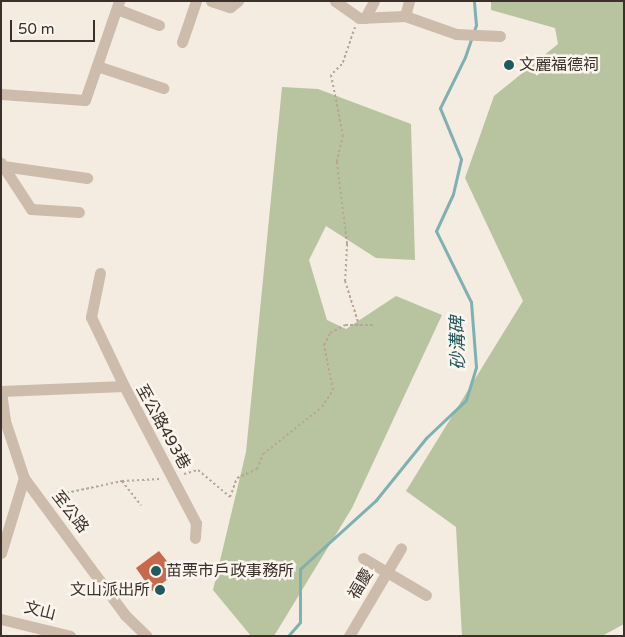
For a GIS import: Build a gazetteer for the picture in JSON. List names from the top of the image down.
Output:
{
  "streets": {
    "street": [
      "至公路493巷",
      "至公路",
      "福慶",
      "文山"
    ]
  },
  "crossings": [
    ["至公路493巷", "至公路"]
  ],
  "water": ["砂溝碑"],
  "places": ["文麗福德祠", "苗栗市戶政事務所", "文山派出所"],
  "scale_bar": "50 m"
}
